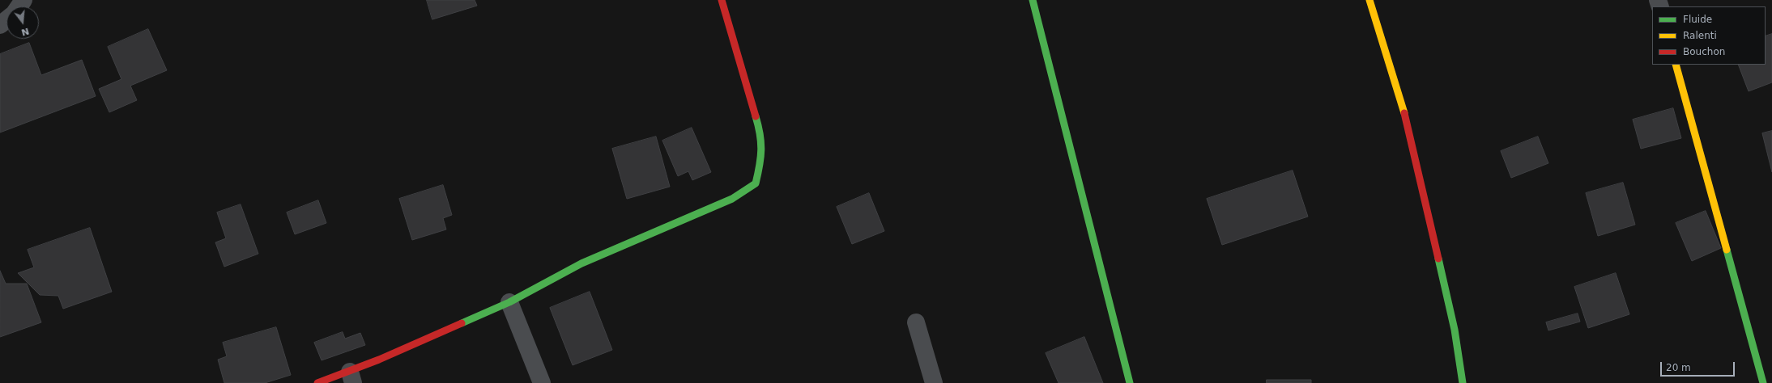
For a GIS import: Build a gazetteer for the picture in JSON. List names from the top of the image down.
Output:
{
  "legend": ["Fluide", "Ralenti", "Bouchon"],
  "scale_bar": "20 m",
  "north": "bottom"
}
